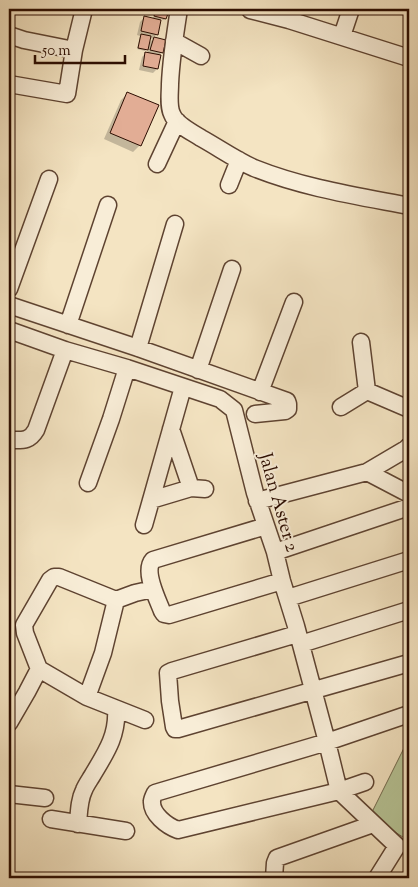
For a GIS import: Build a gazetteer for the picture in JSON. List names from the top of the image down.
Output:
{
  "streets": {
    "street": ["Jalan Aster 2"]
  },
  "scale_bar": "50 m"
}
